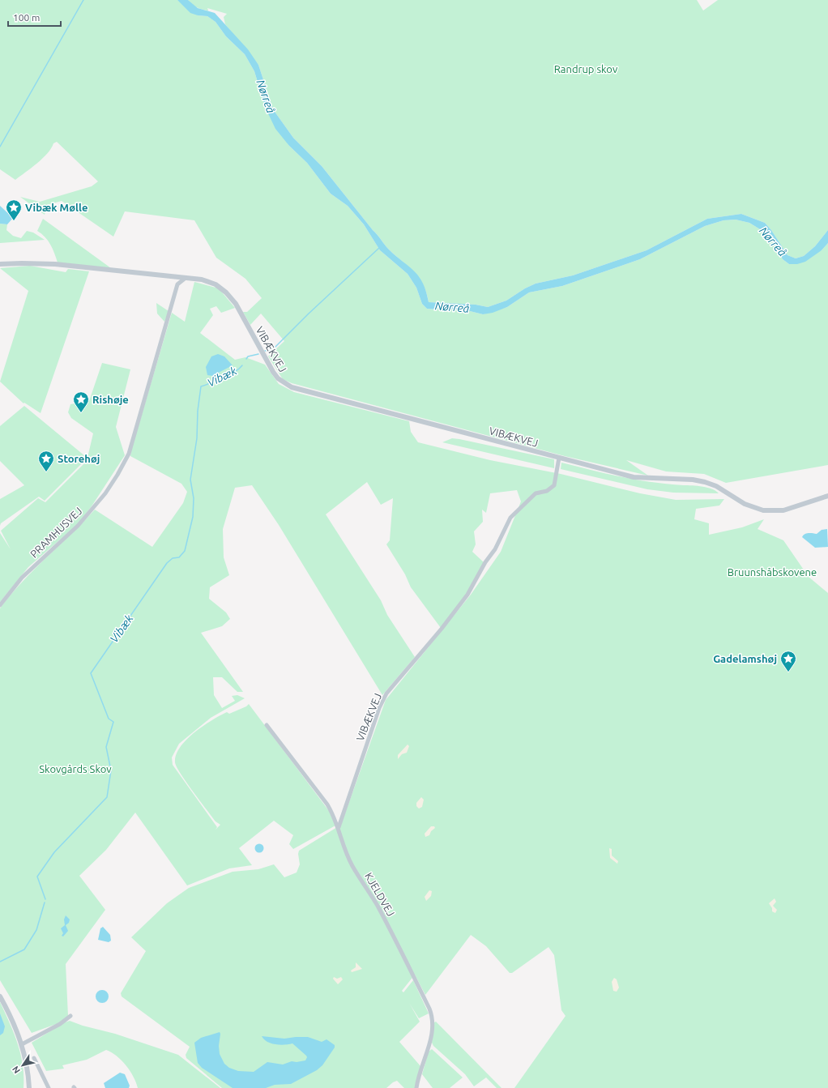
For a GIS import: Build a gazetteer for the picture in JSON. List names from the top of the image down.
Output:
{
  "streets": {
    "street": ["VIBÆKVEJ", "PRAMHUSVEJ", "KJELDVEJ"]
  },
  "crossings": [
    ["VIBÆKVEJ", "KJELDVEJ"]
  ],
  "water": ["Nørreå", "Vibæk"],
  "parks": ["Randrup skov", "Bruunshåbskovene", "Skovgårds Skov"],
  "places": {
    "place": [
      "Vibæk Mølle",
      "Rishøje",
      "Storehøj",
      "Gadelamshøj"
    ]
  },
  "scale_bar": "100 m",
  "north": "bottom left"
}
